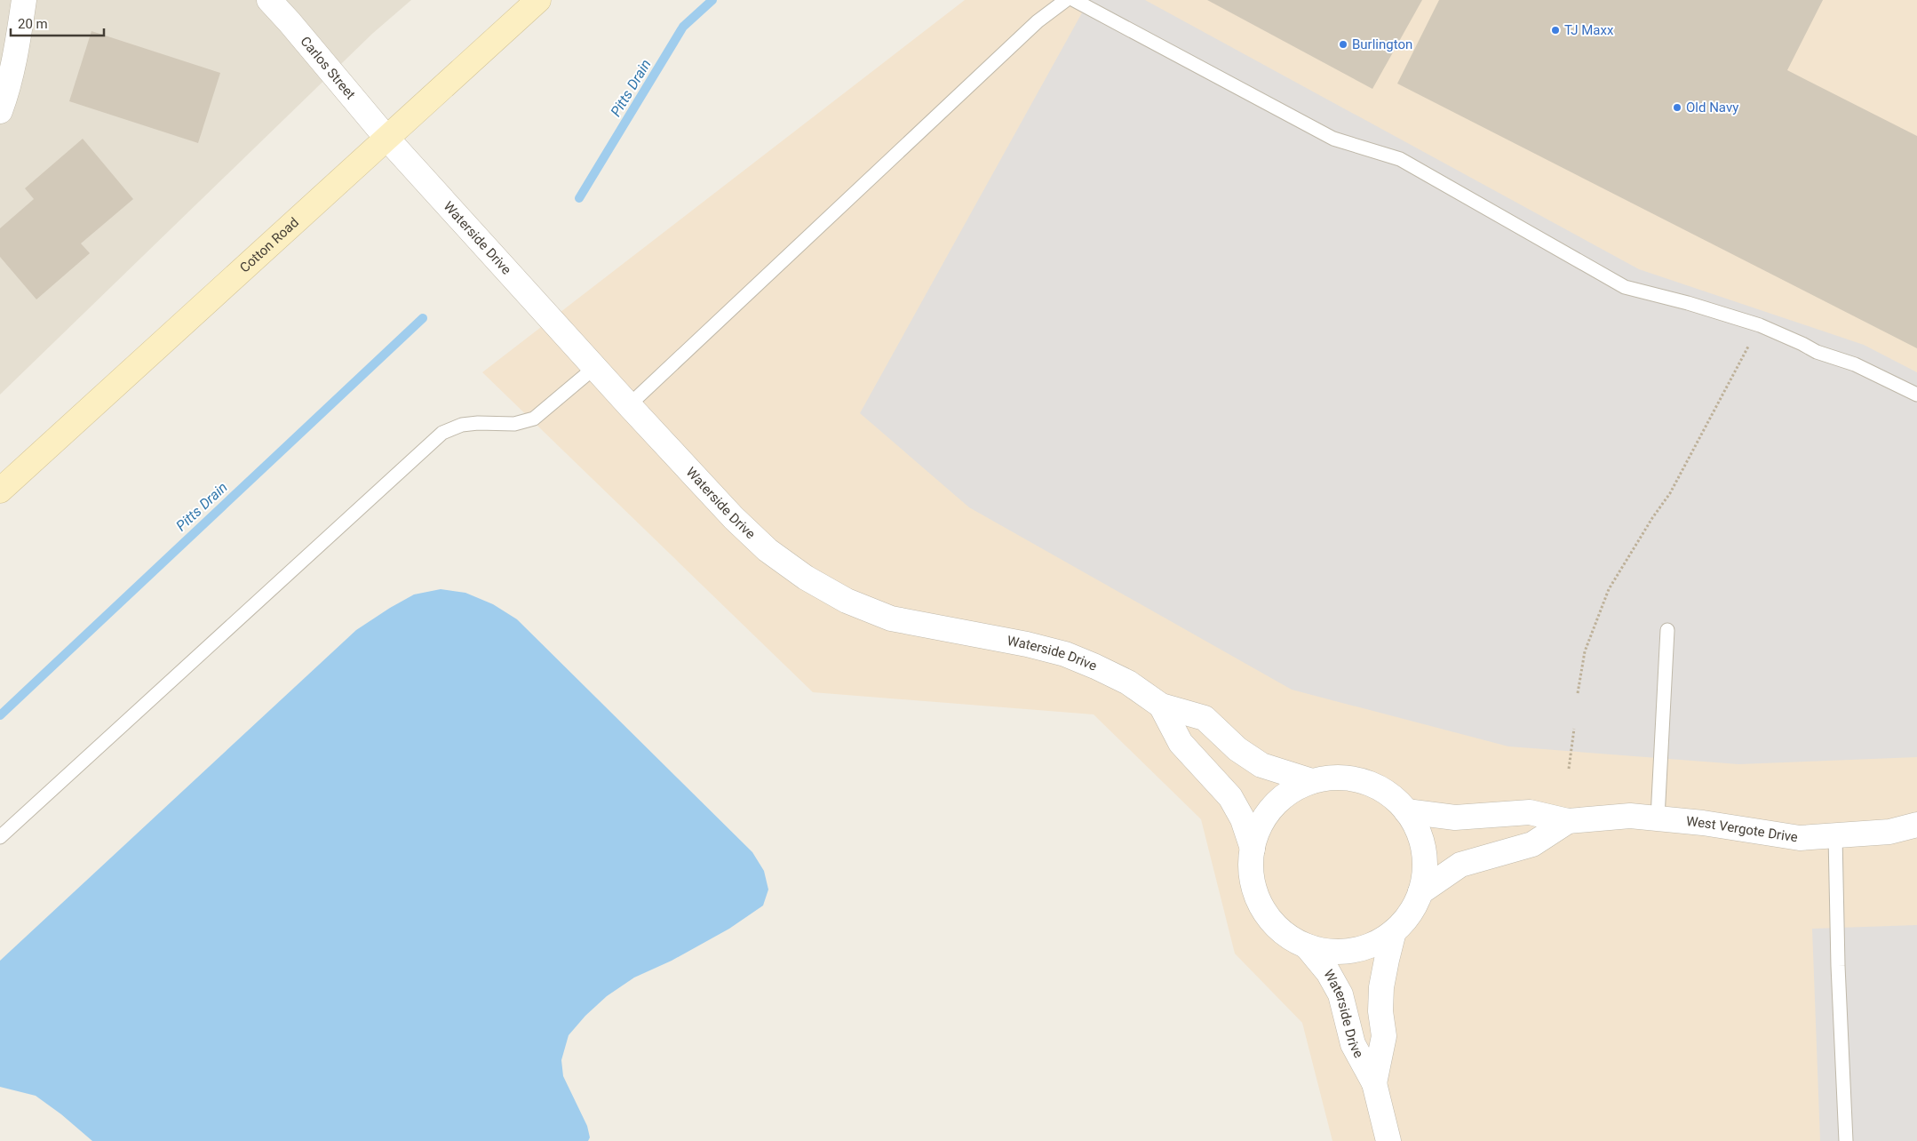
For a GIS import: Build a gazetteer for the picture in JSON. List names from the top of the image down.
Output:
{
  "streets": {
    "street": [
      "Carlos Street",
      "Waterside Drive",
      "Cotton Road",
      "West Vergote Drive"
    ]
  },
  "crossings": [
    ["Carlos Street", "Waterside Drive"],
    ["Carlos Street", "Cotton Road"],
    ["Waterside Drive", "Cotton Road"]
  ],
  "water": ["Pitts Drain"],
  "places": ["TJ Maxx", "Burlington", "Old Navy"],
  "scale_bar": "20 m"
}
